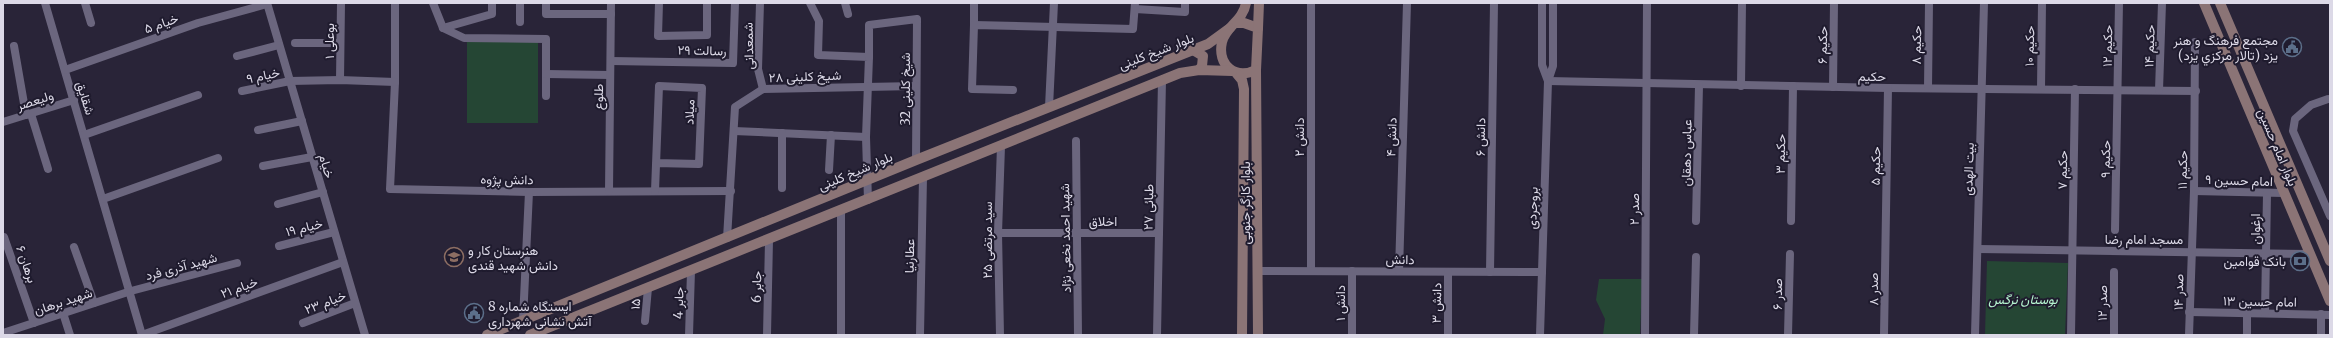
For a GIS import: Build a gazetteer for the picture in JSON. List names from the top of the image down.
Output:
{
  "streets": {
    "main road": ["بلوار شیخ کلینی", "بلوار امام حسین", "بلوار کارگر جنوبی"],
    "street": [
      "خیام ۵",
      "۱ بوعلی",
      "حکیم ۶",
      "حکیم ۸",
      "شمعدانی",
      "حکیم ۱۰",
      "حکیم ۱۲",
      "حکیم ۱۴",
      "رسالت ۲۹",
      "خیام ۹",
      "شیخ کلینی ۲۸",
      "حکیم",
      "شیخ کلینی 32",
      "طلوع",
      "شقایق",
      "ولیعصر",
      "میلاد",
      "دانش ۲",
      "دانش ۴",
      "دانش ۶",
      "عباس دهقان",
      "حکیم ۳",
      "حکیم ۹",
      "خیام",
      "حکیم ۵",
      "بیت الهدی",
      "حکیم ۷",
      "حکیم ۱۱",
      "دانش پژوه",
      "امام حسین ۹",
      "طبائی ۲۷",
      "بروجردی",
      "صدر ۲",
      "اخلاق",
      "خیام ۱۹",
      "ارغوان",
      "شهید احمد نخعی نژاد",
      "مسجد امام رضا",
      "۲۵ سید مرتضی",
      "عطارنیا",
      "دانش",
      "برهان ۶",
      "شهید آذری فرد",
      "خیام ۲۱",
      "جابر 6",
      "صدر ۸",
      "صدر ۱۴",
      "صدر ۶",
      "شهید برهان",
      "امام حسین ۱۳",
      "خیام ۲۳",
      "جابر 4",
      "دانش ۱",
      "دانش ۳",
      "صدر ۱۲",
      "۱۵"
    ]
  },
  "crossings": [
    ["خیام ۵", "شقایق"],
    ["خیام ۵", "خیام"],
    ["۱ بوعلی", "خیام ۹"],
    ["حکیم ۶", "حکیم"],
    ["حکیم ۸", "حکیم"],
    ["شمعدانی", "شیخ کلینی ۲۸"],
    ["حکیم ۱۰", "حکیم"],
    ["حکیم ۱۲", "حکیم"],
    ["حکیم ۱۲", "حکیم ۹"],
    ["حکیم ۱۴", "حکیم"],
    ["رسالت ۲۹", "طلوع"],
    ["بلوار شیخ کلینی", "شیخ کلینی ۲۸"],
    ["بلوار شیخ کلینی", "شیخ کلینی 32"],
    ["بلوار شیخ کلینی", "بلوار کارگر جنوبی"],
    ["خیام ۹", "خیام"],
    ["خیام ۹", "دانش پژوه"],
    ["شیخ کلینی ۲۸", "شیخ کلینی 32"],
    ["شیخ کلینی ۲۸", "دانش پژوه"],
    ["حکیم", "عباس دهقان"],
    ["حکیم", "حکیم ۳"],
    ["حکیم", "حکیم ۹"],
    ["حکیم", "حکیم ۵"],
    ["حکیم", "بیت الهدی"],
    ["حکیم", "حکیم ۷"],
    ["حکیم", "حکیم ۱۱"],
    ["حکیم", "بروجردی"],
    ["حکیم", "صدر ۲"],
    ["طلوع", "دانش پژوه"],
    ["شقایق", "ولیعصر"],
    ["شقایق", "شهید آذری فرد"],
    ["شقایق", "خیام ۲۱"],
    ["شقایق", "شهید برهان"],
    ["میلاد", "دانش پژوه"],
    ["دانش ۲", "دانش"],
    ["دانش ۴", "دانش"],
    ["دانش ۶", "دانش"],
    ["بلوار امام حسین", "امام حسین ۹"],
    ["بلوار امام حسین", "مسجد امام رضا"],
    ["خیام", "خیام ۱۹"],
    ["خیام", "خیام ۲۱"],
    ["خیام", "خیام ۲۳"],
    ["حکیم ۵", "صدر ۸"],
    ["بیت الهدی", "مسجد امام رضا"],
    ["حکیم ۷", "مسجد امام رضا"],
    ["حکیم ۱۱", "امام حسین ۹"],
    ["حکیم ۱۱", "مسجد امام رضا"],
    ["حکیم ۱۱", "صدر ۱۴"],
    ["امام حسین ۹", "ارغوان"],
    ["بلوار کارگر جنوبی", "دانش"],
    ["طبائی ۲۷", "اخلاق"],
    ["بروجردی", "دانش"],
    ["اخلاق", "شهید احمد نخعی نژاد"],
    ["اخلاق", "۲۵ سید مرتضی"],
    ["ارغوان", "مسجد امام رضا"],
    ["ارغوان", "امام حسین ۱۳"],
    ["مسجد امام رضا", "صدر ۱۴"],
    ["دانش", "دانش ۱"],
    ["دانش", "دانش ۳"],
    ["برهان ۶", "شهید برهان"],
    ["شهید آذری فرد", "شهید برهان"],
    ["صدر ۱۴", "امام حسین ۱۳"]
  ],
  "parks": ["بوستان نرگس"],
  "places": {
    "public building": ["مجتمع فرهنگ و هنر یزد (تالار مركزي یزد)", "ایستگاه شماره 8 آتش نشانی شهرداری"],
    "school or university": ["هنرستان کار و دانش شهید قندی"],
    "bank": ["بانک قوامین"]
  }
}
